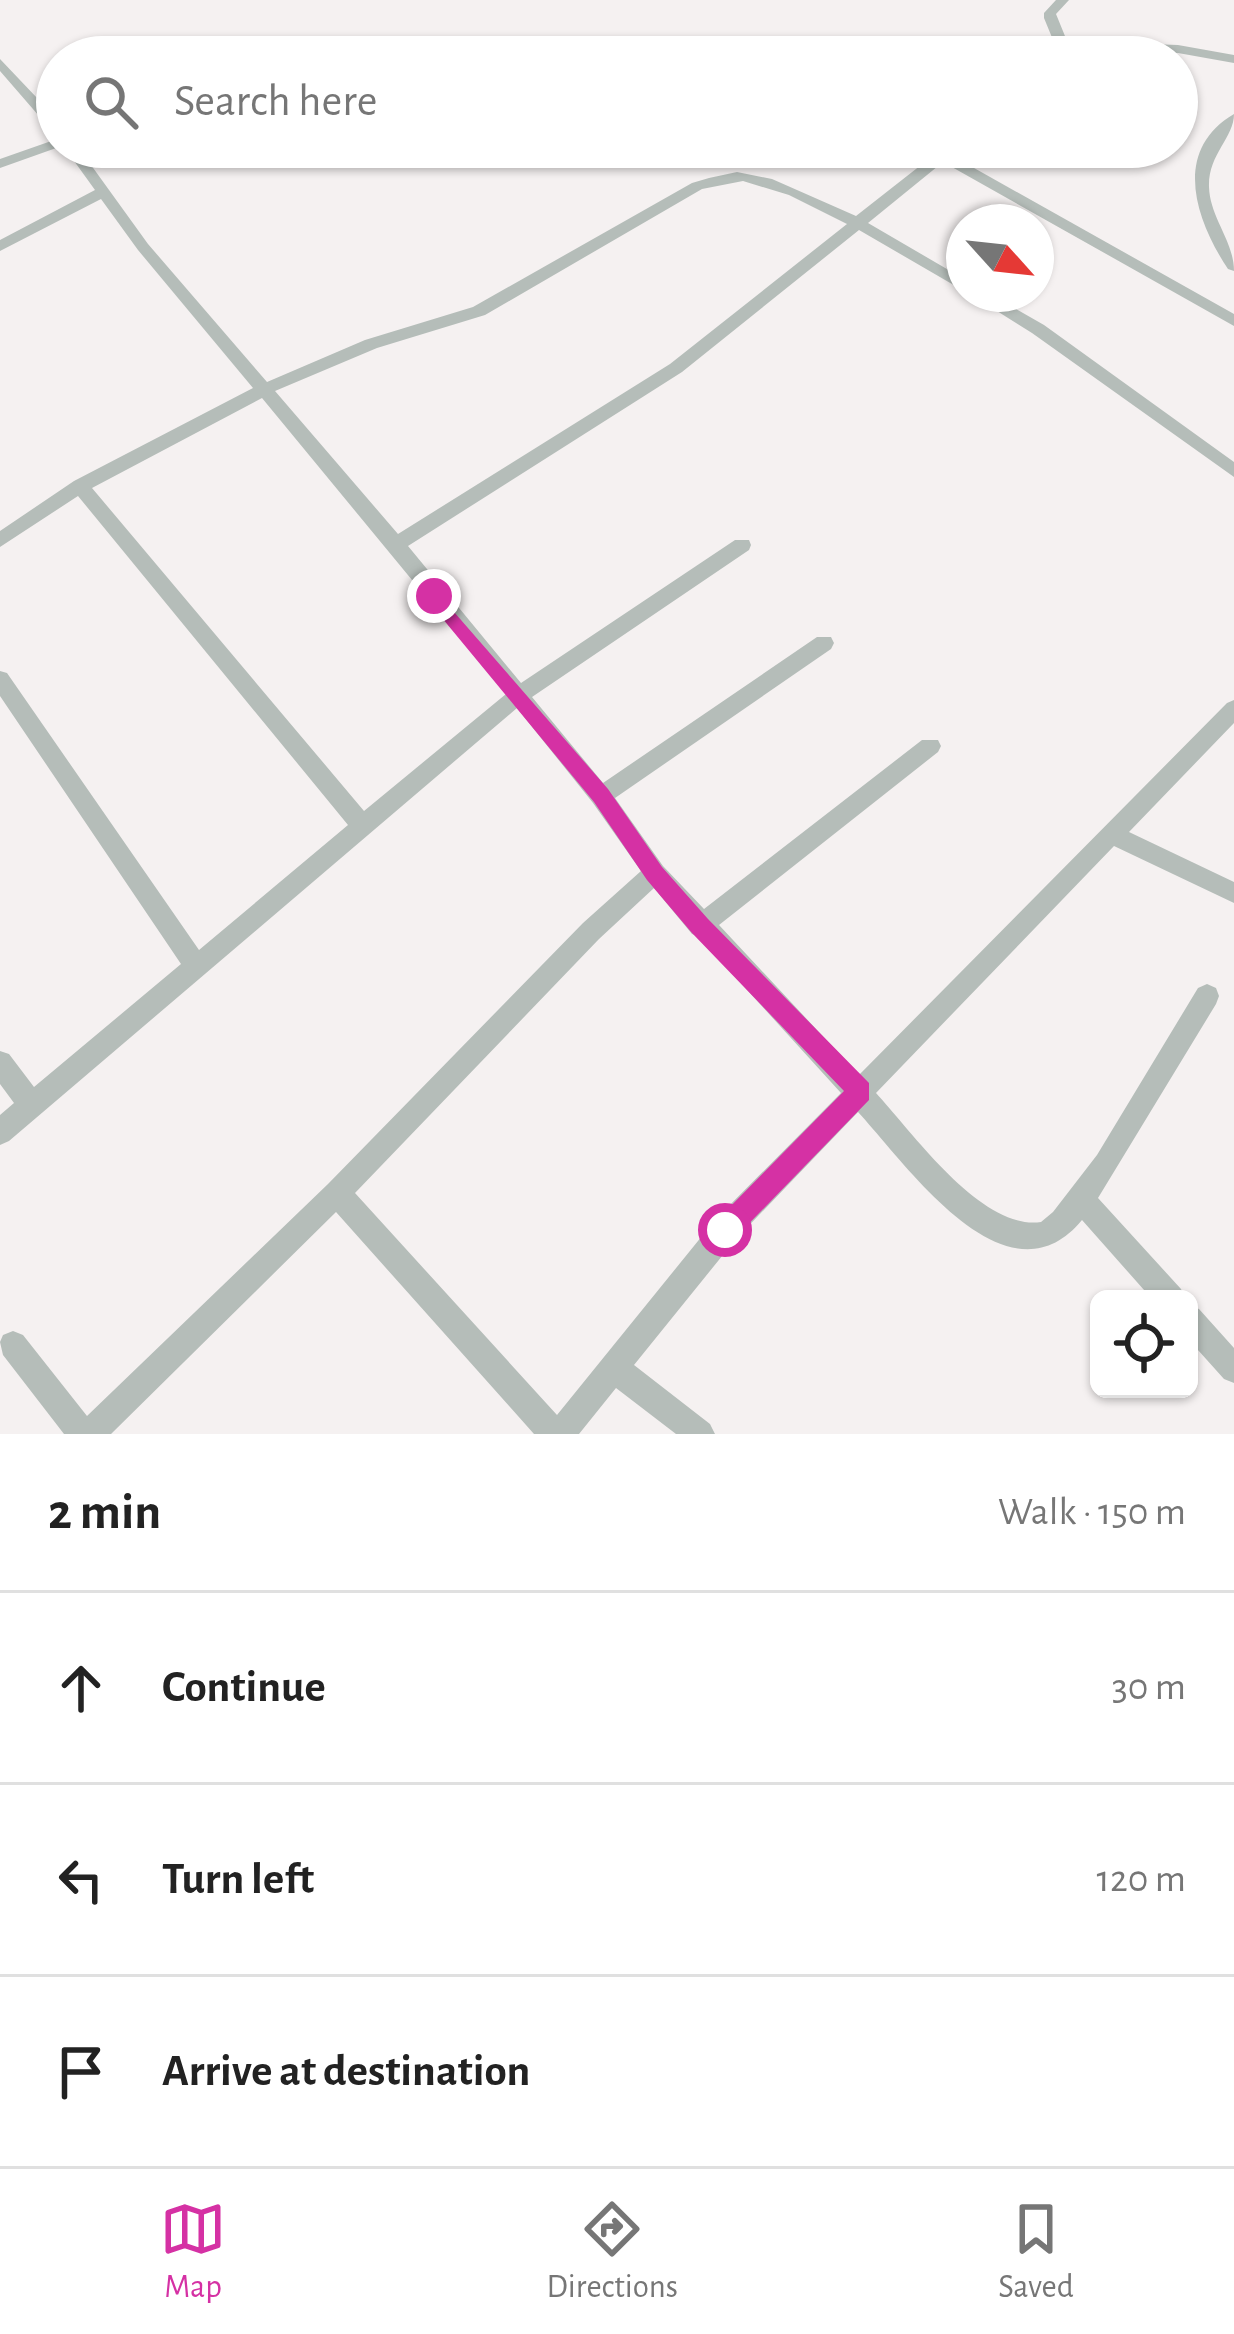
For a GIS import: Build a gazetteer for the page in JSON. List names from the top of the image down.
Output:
{
  "north": "bottom right",
  "page": {
    "search": "Search here",
    "heading": ["2 min", "Walk · 150 m"],
    "list": [
      ["Continue", "30 m"],
      ["Turn left", "120 m"],
      "Arrive at destination"
    ],
    "nav": ["Map", "Directions", "Saved"]
  }
}
